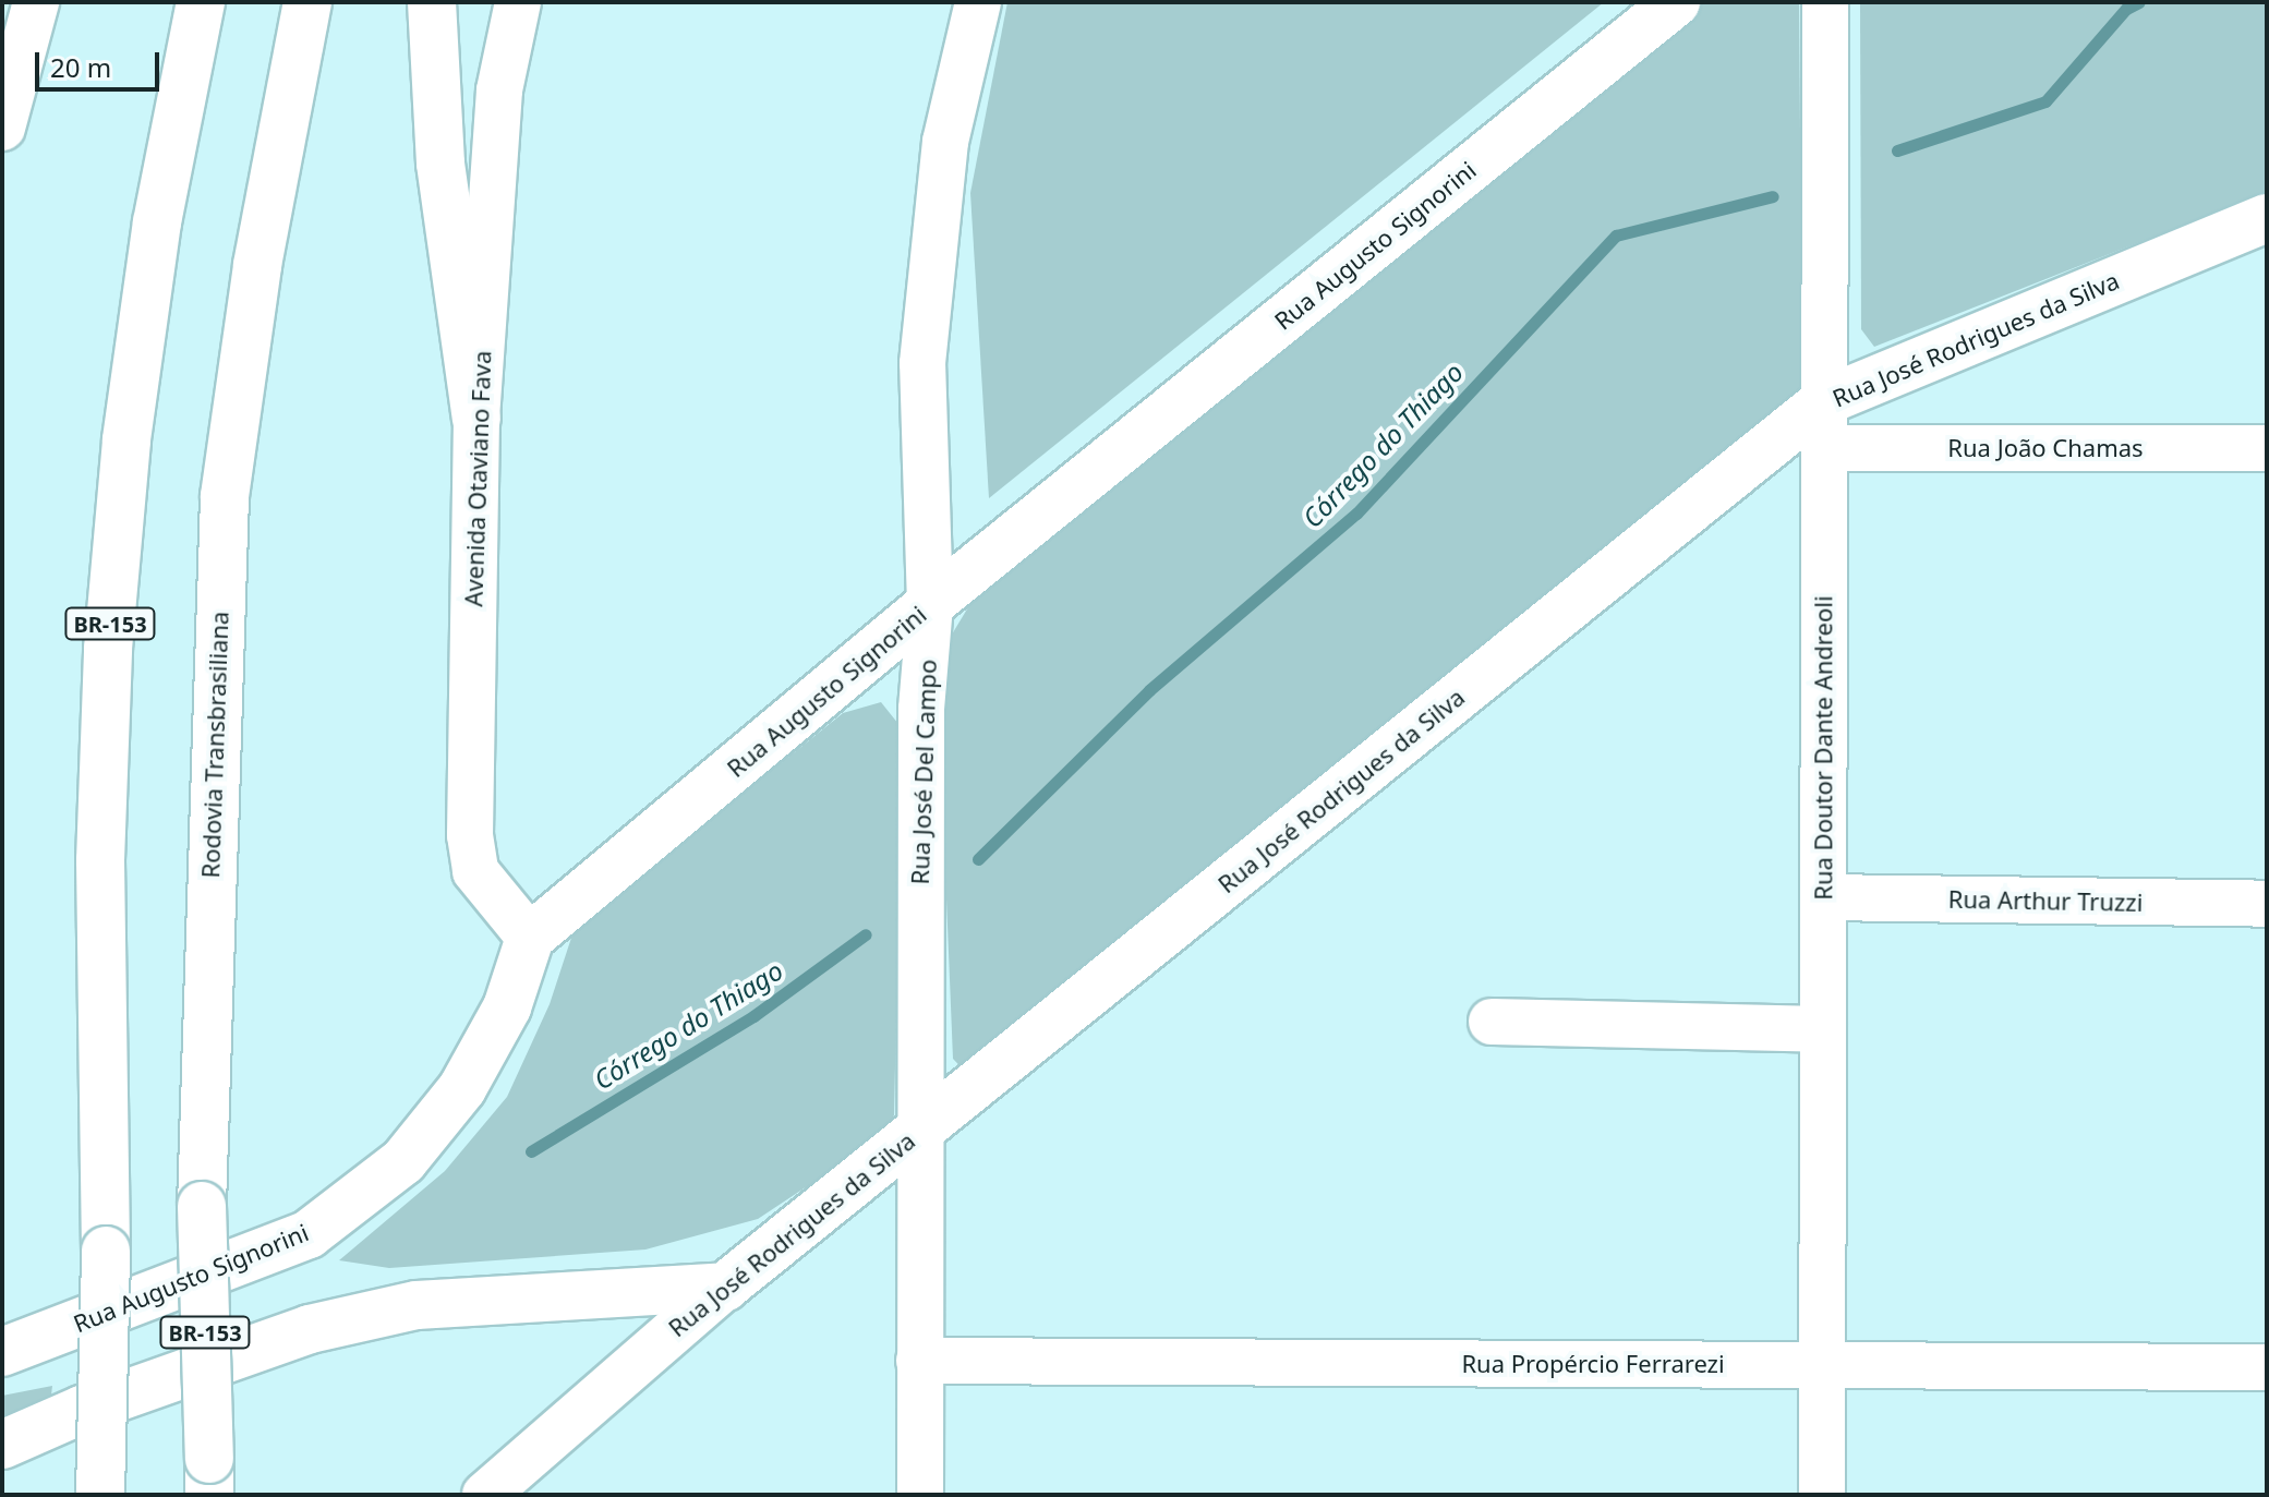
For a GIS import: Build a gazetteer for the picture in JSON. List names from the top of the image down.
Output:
{
  "streets": {
    "main road": [
      "Rua Augusto Signorini",
      "Rua José Rodrigues da Silva",
      "BR-153",
      "Rodovia Transbrasiliana"
    ],
    "street": [
      "Rua João Chamas",
      "Avenida Otaviano Fava",
      "Rua Doutor Dante Andreoli",
      "Rua José Del Campo",
      "Rua Arthur Truzzi",
      "Rua Propércio Ferrarezi"
    ]
  },
  "crossings": [
    ["Rua Augusto Signorini", "Avenida Otaviano Fava"],
    ["Rua Augusto Signorini", "Rua José Del Campo"],
    ["Rua José Rodrigues da Silva", "Rua Doutor Dante Andreoli"],
    ["Rua José Rodrigues da Silva", "Rua José Del Campo"],
    ["Rua João Chamas", "Rua Doutor Dante Andreoli"],
    ["Rua Doutor Dante Andreoli", "Rua Arthur Truzzi"],
    ["Rua Doutor Dante Andreoli", "Rua Propércio Ferrarezi"],
    ["Rua José Del Campo", "Rua Propércio Ferrarezi"]
  ],
  "water": ["Córrego do Thiago"],
  "scale_bar": "20 m"
}
